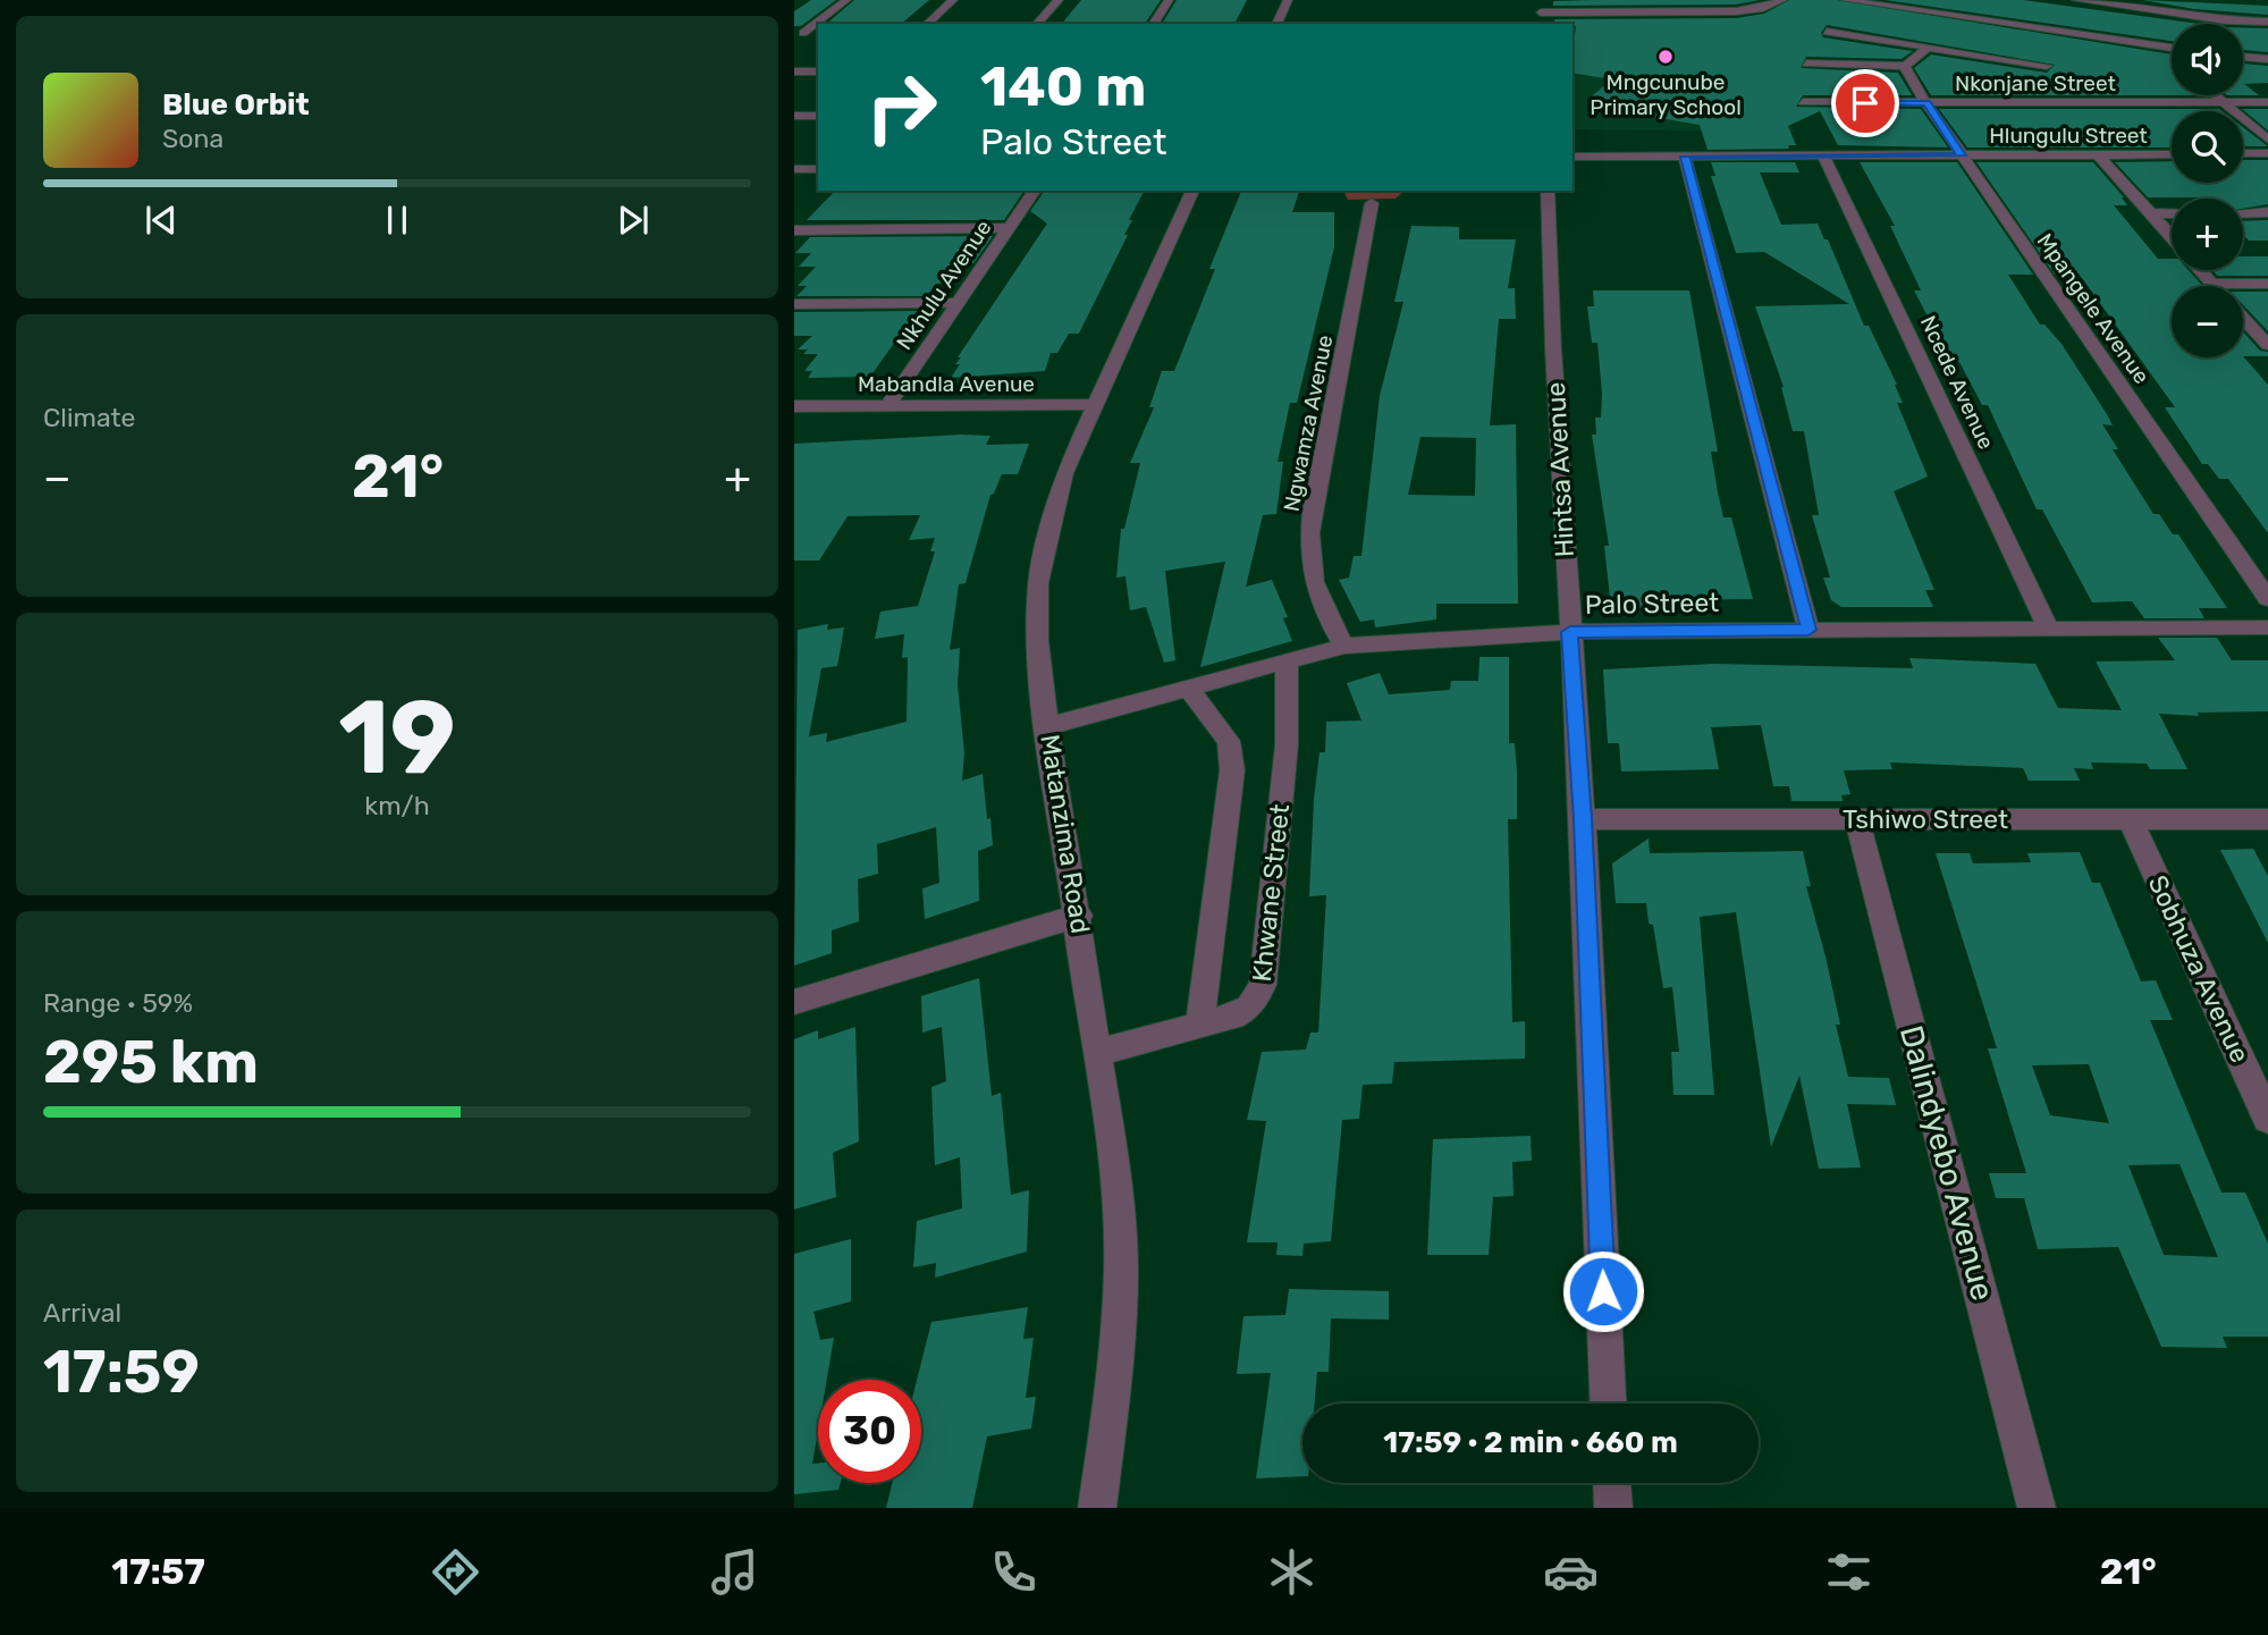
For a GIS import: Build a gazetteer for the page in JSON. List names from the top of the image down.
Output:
{
  "streets": {
    "street": [
      "Nkonjane Street",
      "Hlungulu Street",
      "Nkhulu Avenue",
      "Mpangele Avenue",
      "Ncede Avenue",
      "Mabandla Avenue",
      "Ngwamza Avenue",
      "Hintsa Avenue",
      "Palo Street",
      "Tshiwo Street",
      "Matanzima Road",
      "Khwane Street",
      "Sobhuza Avenue",
      "Dalindyebo Avenue"
    ]
  },
  "crossings": [
    ["Nkonjane Street", "Mpangele Avenue"],
    ["Hlungulu Street", "Mpangele Avenue"],
    ["Hlungulu Street", "Ncede Avenue"],
    ["Nkhulu Avenue", "Mabandla Avenue"],
    ["Ncede Avenue", "Palo Street"],
    ["Mabandla Avenue", "Matanzima Road"],
    ["Ngwamza Avenue", "Palo Street"],
    ["Hintsa Avenue", "Palo Street"],
    ["Hintsa Avenue", "Tshiwo Street"],
    ["Palo Street", "Matanzima Road"],
    ["Palo Street", "Khwane Street"],
    ["Tshiwo Street", "Sobhuza Avenue"],
    ["Tshiwo Street", "Dalindyebo Avenue"],
    ["Matanzima Road", "Khwane Street"]
  ],
  "places": ["Mngcunube Primary School"],
  "page": {
    "map_buttons": ["+", "−"],
    "turn": ["140 m", "Palo Street"],
    "song": ["Blue Orbit", "Sona"],
    "tile": [
      "Climate",
      ["19", "km/h"],
      ["Range · 59%", "295 km"],
      ["Arrival", "17:59"]
    ],
    "heat": ["−", "21°", "+"],
    "limit": "30",
    "trip": "17:59 · 2 min · 660 m",
    "tabs": ["17:57", "21°"]
  }
}
